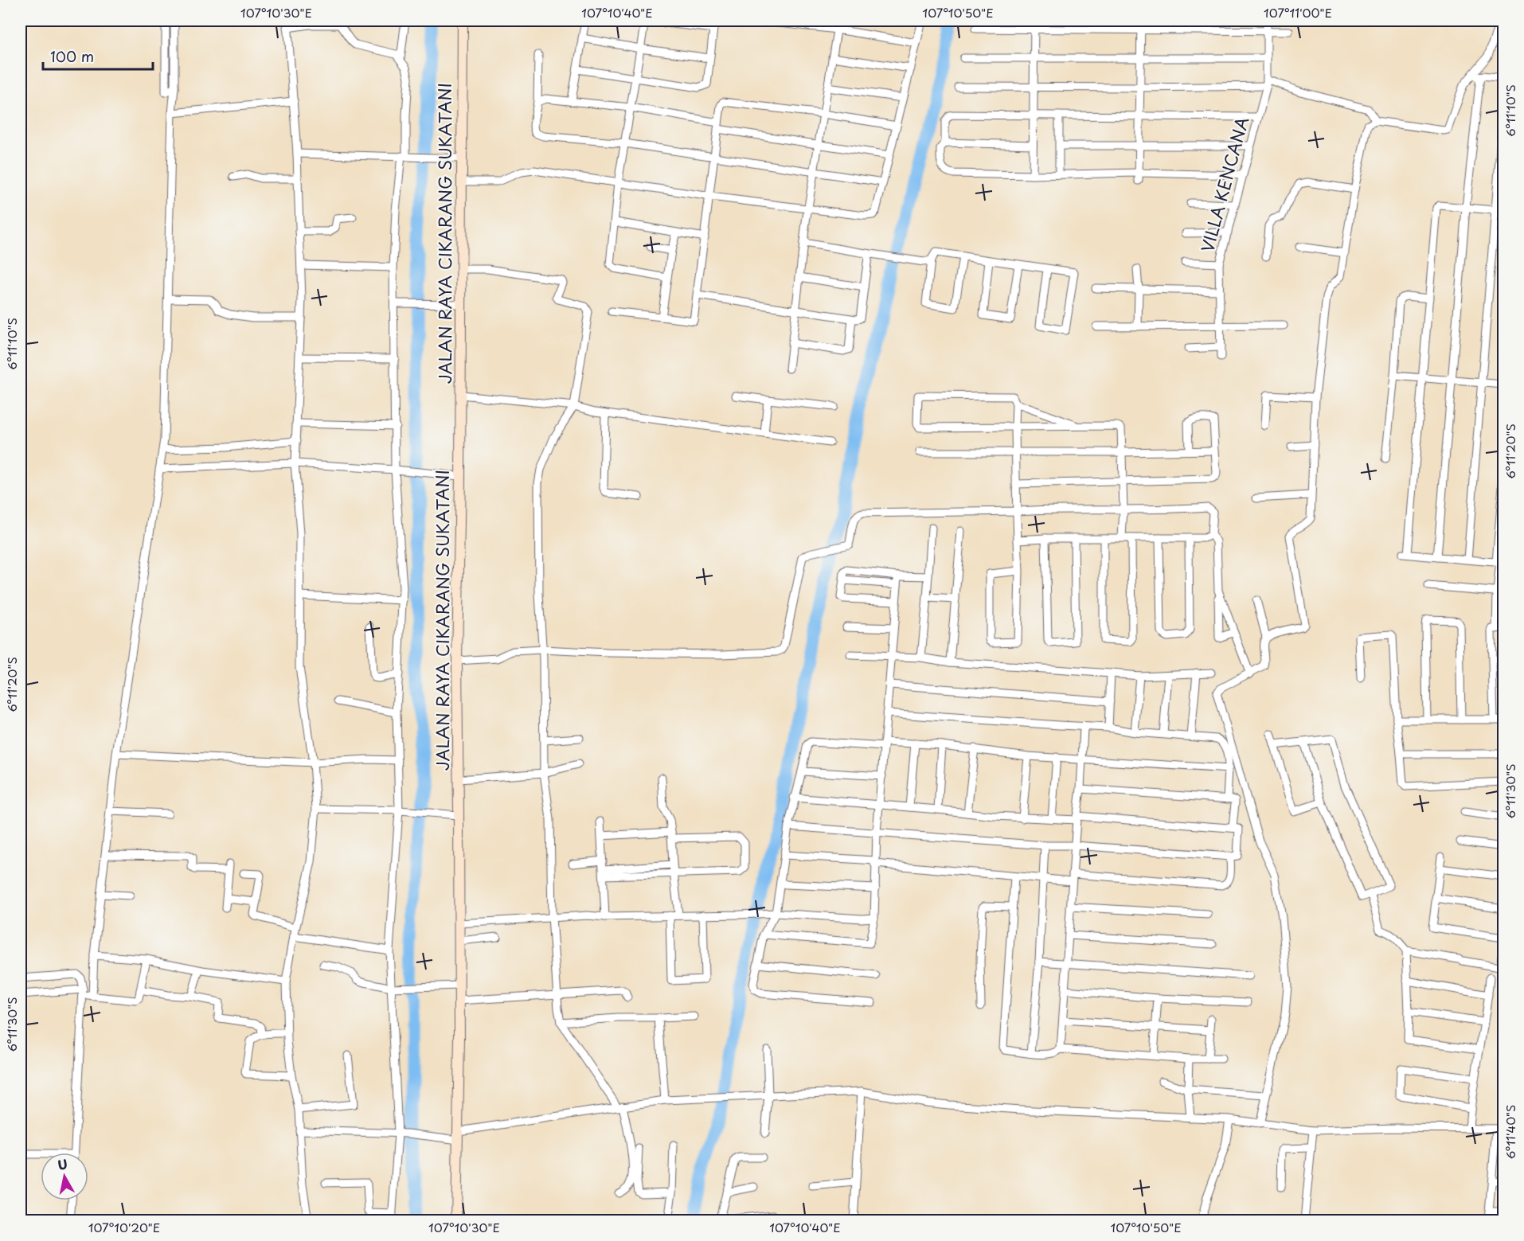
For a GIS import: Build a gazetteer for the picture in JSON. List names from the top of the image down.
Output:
{
  "streets": {
    "main road": ["JALAN RAYA CIKARANG SUKATANI"],
    "street": ["VILLA KENCANA"]
  },
  "scale_bar": "100 m",
  "north": "top",
  "coordinates": [
    "107°10'30\"E",
    "107°10'40\"E",
    "107°10'50\"E",
    "107°11'00\"E",
    "6°11'10\"S",
    "6°11'20\"S",
    "6°11'30\"S",
    "6°11'40\"S",
    "107°10'20\"E"
  ]
}
